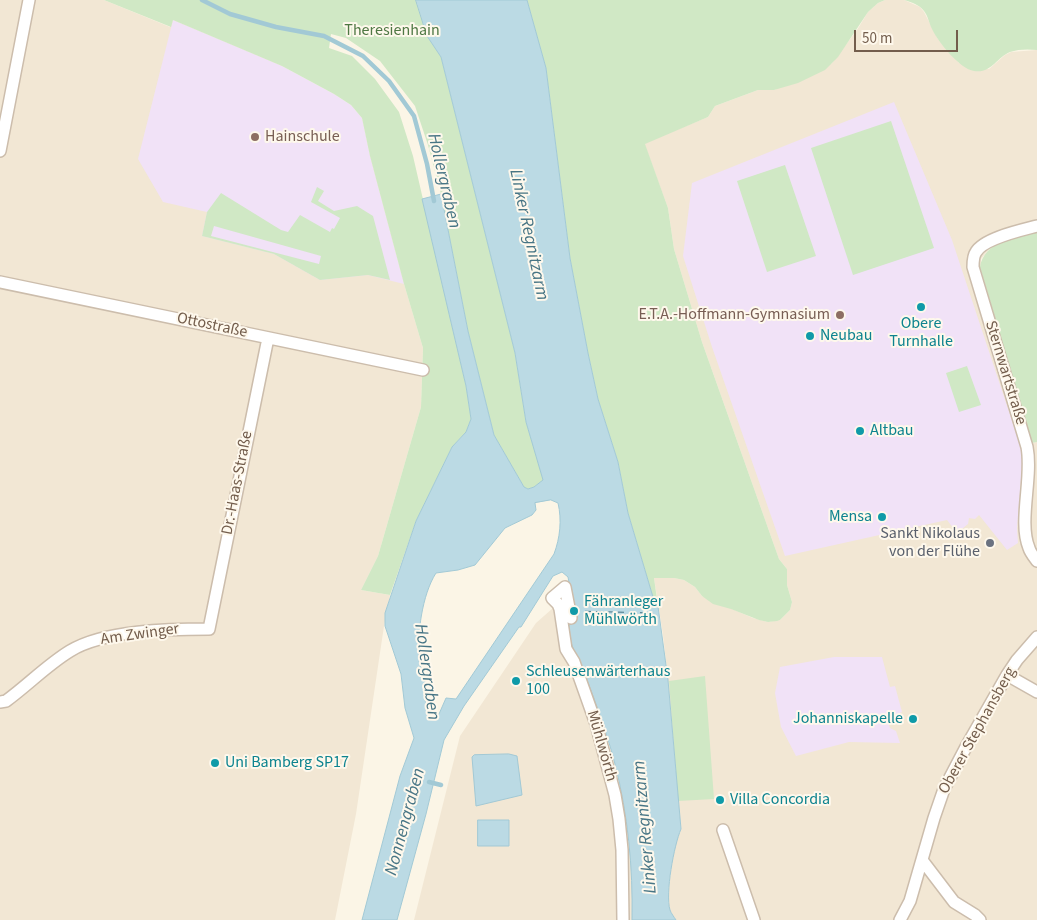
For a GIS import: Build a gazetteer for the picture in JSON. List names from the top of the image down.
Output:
{
  "streets": {
    "street": [
      "Ottostraße",
      "Sternwartstraße",
      "Dr.-Haas-Straße",
      "Am Zwinger",
      "Oberer Stephansberg",
      "Mühlwörth"
    ]
  },
  "crossings": [
    ["Ottostraße", "Dr.-Haas-Straße"],
    ["Dr.-Haas-Straße", "Am Zwinger"]
  ],
  "water": ["Hollergraben", "Linker Regnitzarm", "Nonnengraben"],
  "parks": ["Theresienhain"],
  "places": [
    "Hainschule",
    "Obere Turnhalle",
    "E.T.A.-Hoffmann-Gymnasium",
    "Neubau",
    "Altbau",
    "Mensa",
    "Sankt Nikolaus von der Flühe",
    "Fähranleger Mühlwörth",
    "Schleusenwärterhaus 100",
    "Johanniskapelle",
    "Uni Bamberg SP17",
    "Villa Concordia"
  ],
  "scale_bar": "50 m"
}
